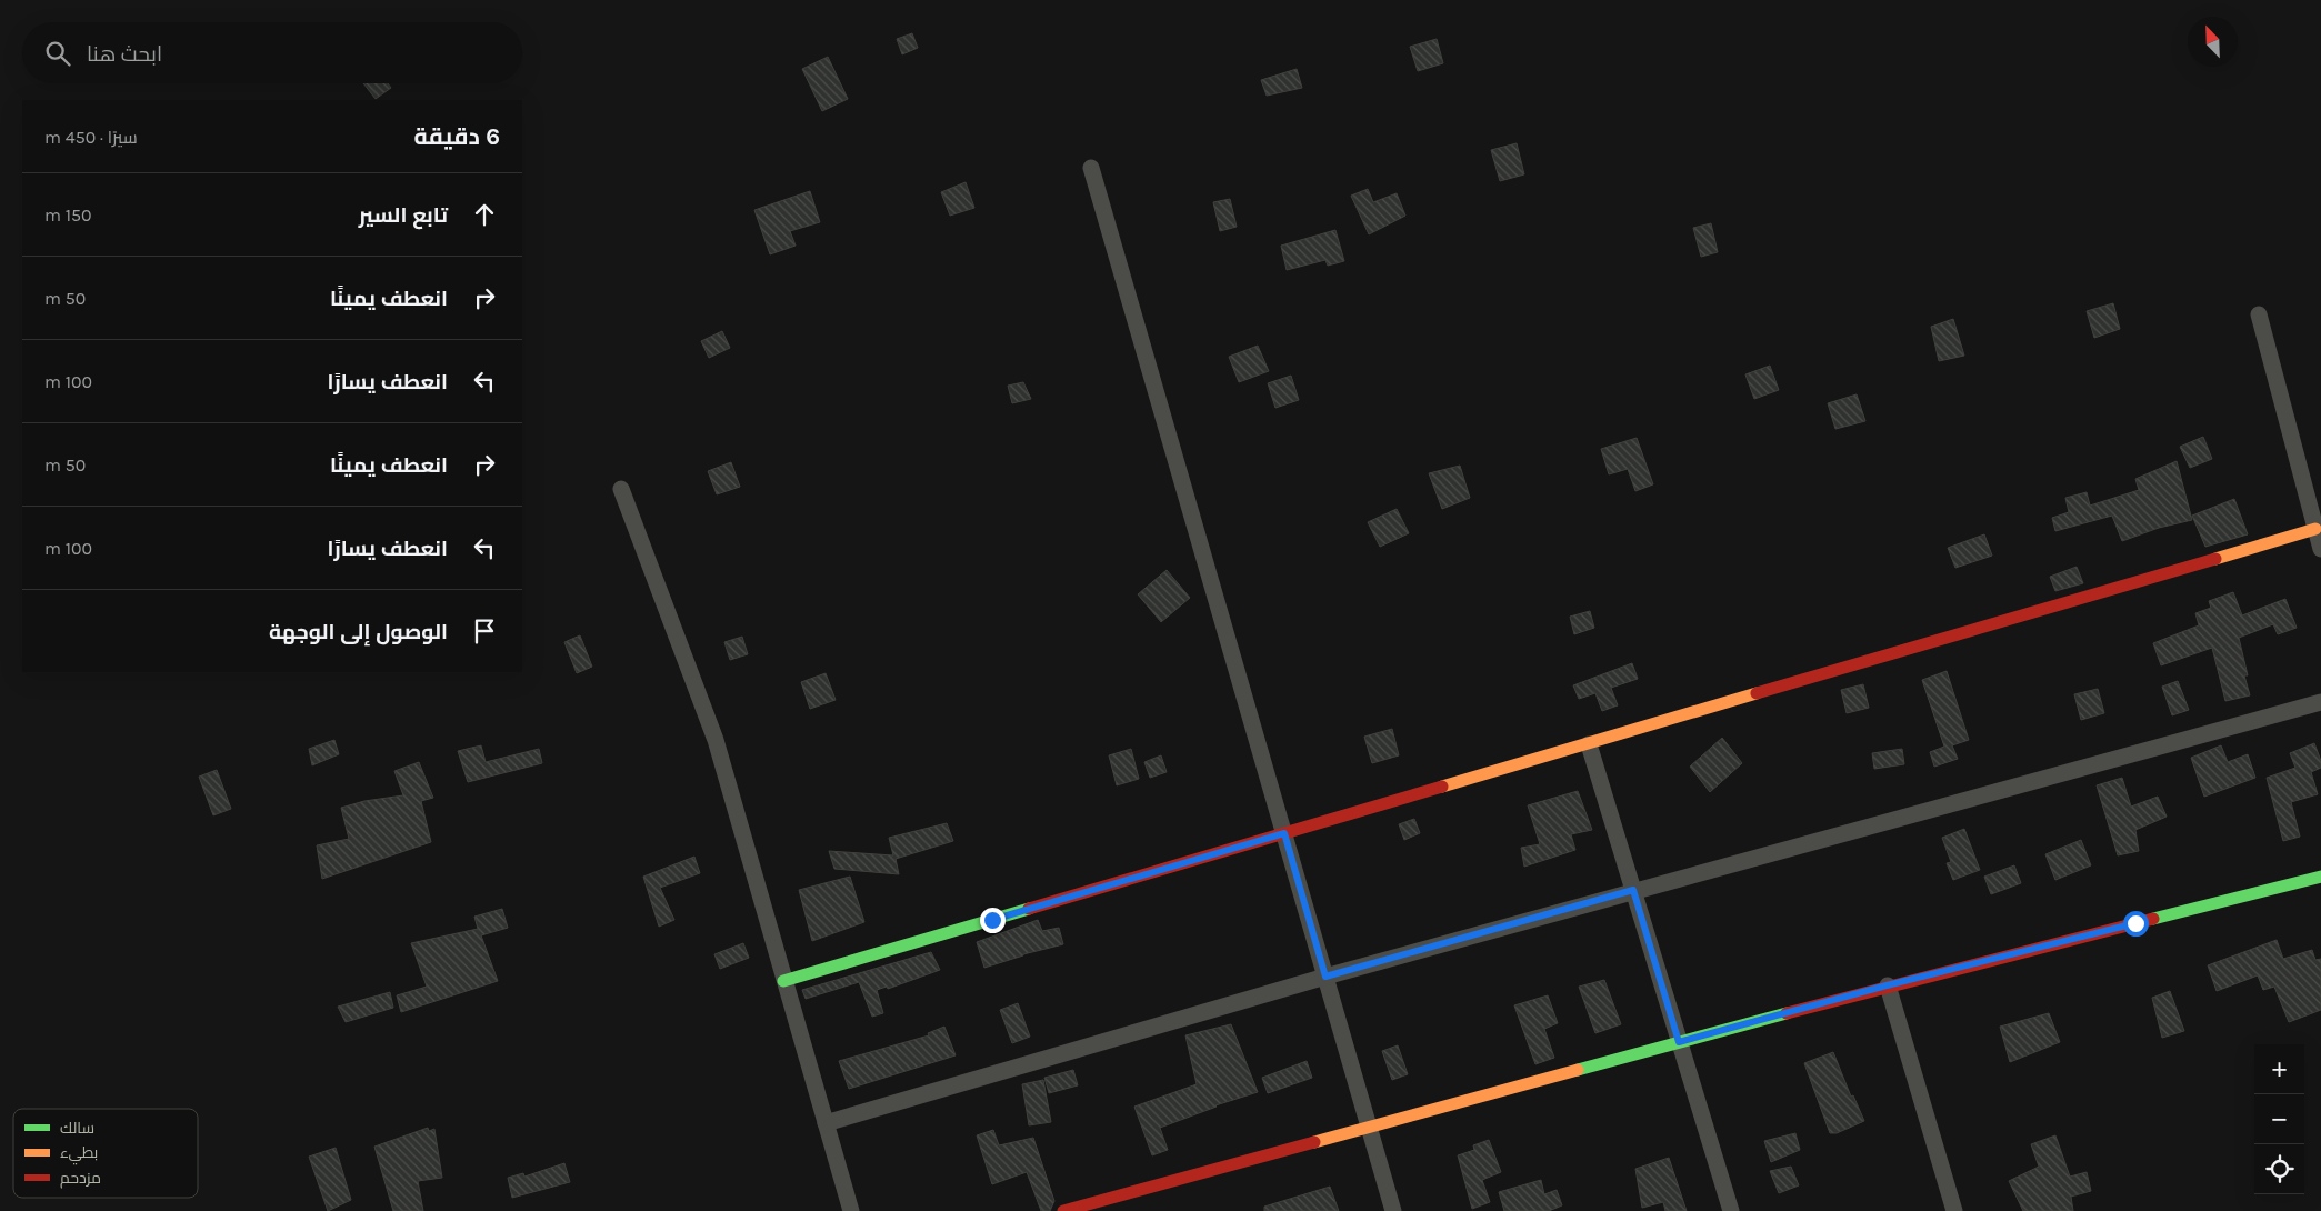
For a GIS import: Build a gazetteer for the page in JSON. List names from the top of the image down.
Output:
{
  "legend": ["سالك", "بطيء", "مزدحم"],
  "north": "top left",
  "page": {
    "search": "ابحث هنا",
    "heading": ["6 دقيقة", "سيرًا · 450 m"],
    "list": [
      ["تابع السير", "150 m"],
      ["انعطف يمينًا", "50 m"],
      ["انعطف يسارًا", "100 m"],
      ["انعطف يمينًا", "50 m"],
      ["انعطف يسارًا", "100 m"],
      "الوصول إلى الوجهة"
    ],
    "map_buttons": ["+", "−"]
  }
}
